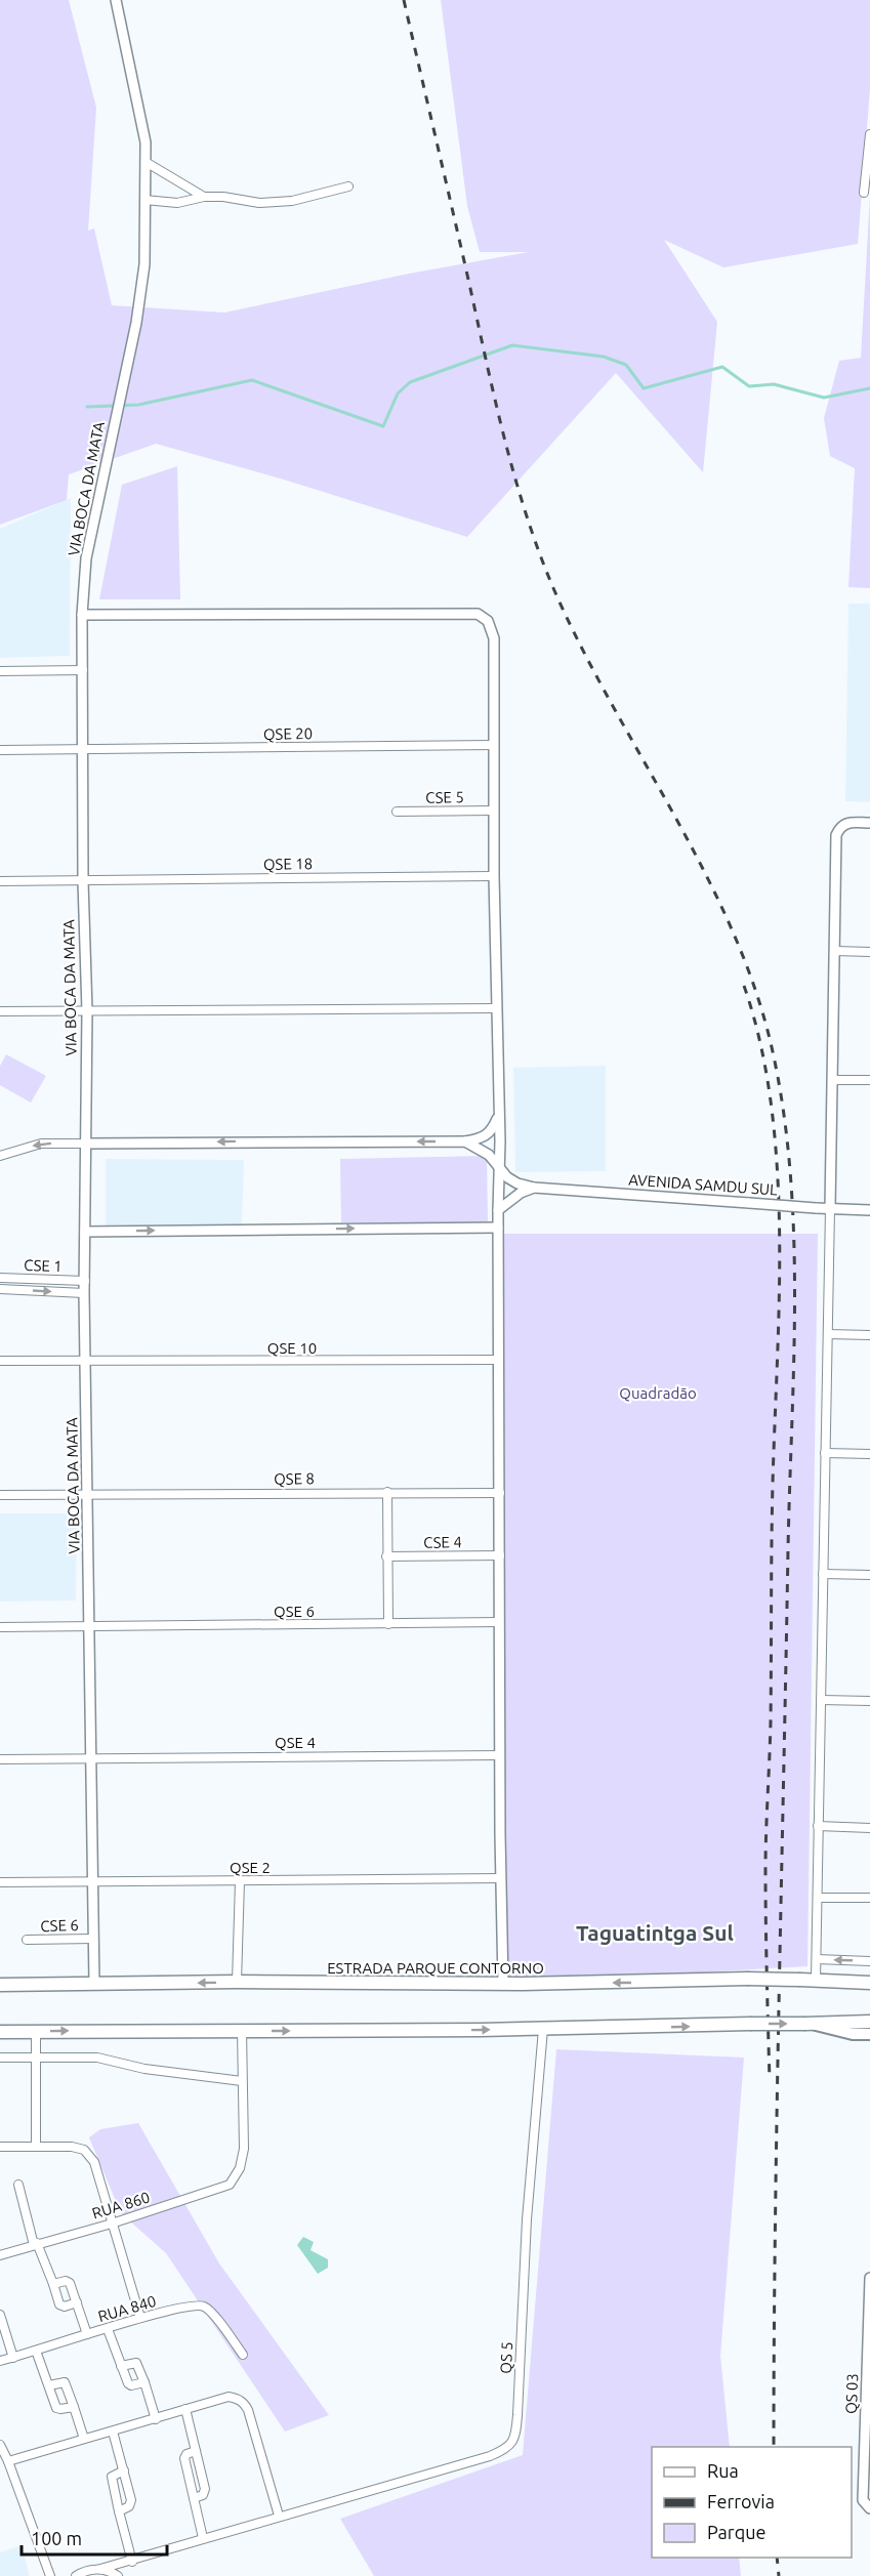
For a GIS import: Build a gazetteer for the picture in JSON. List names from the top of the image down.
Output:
{
  "streets": {
    "highway": ["ESTRADA PARQUE CONTORNO"],
    "street": [
      "VIA BOCA DA MATA",
      "QSE 20",
      "CSE 5",
      "QSE 18",
      "AVENIDA SAMDU SUL",
      "CSE 1",
      "QSE 10",
      "QSE 8",
      "CSE 4",
      "QSE 6",
      "QSE 4",
      "QSE 2",
      "CSE 6",
      "RUA 860",
      "RUA 840",
      "QS 5",
      "QS 03"
    ]
  },
  "crossings": [
    ["VIA BOCA DA MATA", "QSE 20"],
    ["VIA BOCA DA MATA", "QSE 18"],
    ["VIA BOCA DA MATA", "CSE 1"],
    ["VIA BOCA DA MATA", "QSE 10"],
    ["VIA BOCA DA MATA", "QSE 8"],
    ["VIA BOCA DA MATA", "QSE 6"],
    ["VIA BOCA DA MATA", "QSE 4"],
    ["VIA BOCA DA MATA", "QSE 2"],
    ["VIA BOCA DA MATA", "CSE 6"],
    ["VIA BOCA DA MATA", "ESTRADA PARQUE CONTORNO"]
  ],
  "districts": ["Taguatintga Sul"],
  "parks": ["Quadradão"],
  "legend": ["Rua", "Ferrovia", "Parque"],
  "scale_bar": "100 m"
}
